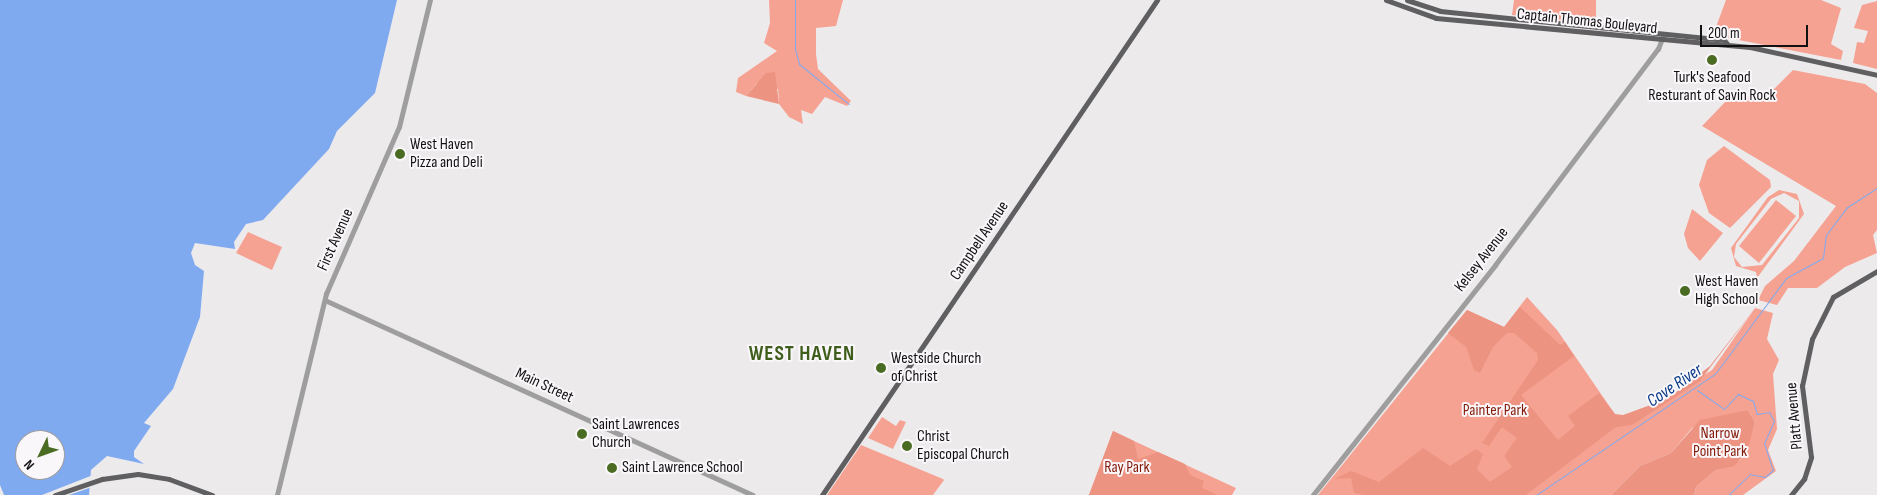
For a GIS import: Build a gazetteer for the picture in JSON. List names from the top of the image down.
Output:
{
  "streets": {
    "main road": ["Captain Thomas Boulevard", "Campbell Avenue", "Platt Avenue"],
    "street": ["First Avenue", "Kelsey Avenue", "Main Street"]
  },
  "crossings": [
    ["Captain Thomas Boulevard", "Kelsey Avenue"],
    ["First Avenue", "Main Street"]
  ],
  "districts": ["WEST HAVEN"],
  "water": ["Cove River"],
  "parks": ["Painter Park", "Narrow Point Park", "Ray Park"],
  "places": [
    "Turk's Seafood Resturant of Savin Rock",
    "West Haven Pizza and Deli",
    "West Haven High School",
    "Westside Church of Christ",
    "Saint Lawrences Church",
    "Christ Episcopal Church",
    "Saint Lawrence School"
  ],
  "scale_bar": "200 m",
  "north": "bottom left"
}
